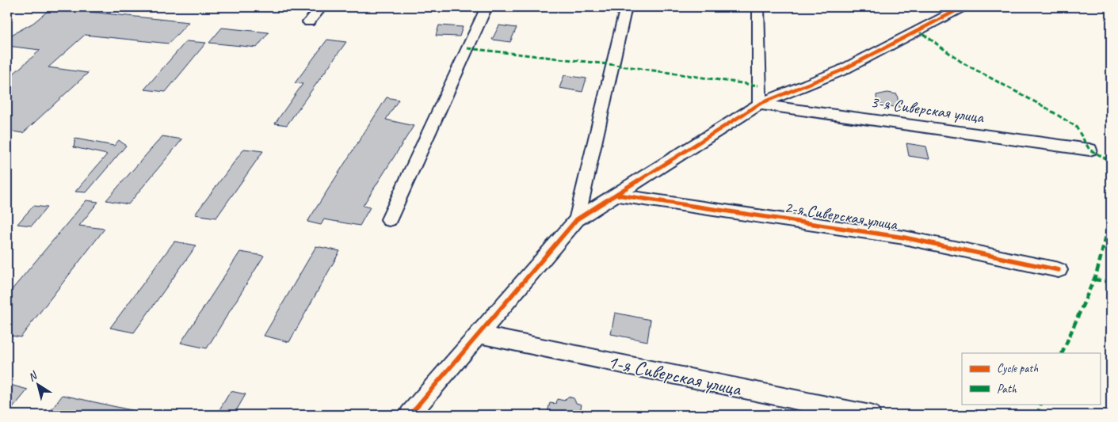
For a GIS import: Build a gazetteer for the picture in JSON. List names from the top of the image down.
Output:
{
  "streets": {
    "street": ["3-я Сиверская улица", "2-я Сиверская улица", "1-я Сиверская улица"]
  },
  "legend": ["Cycle path", "Path"],
  "north": "top left"
}
